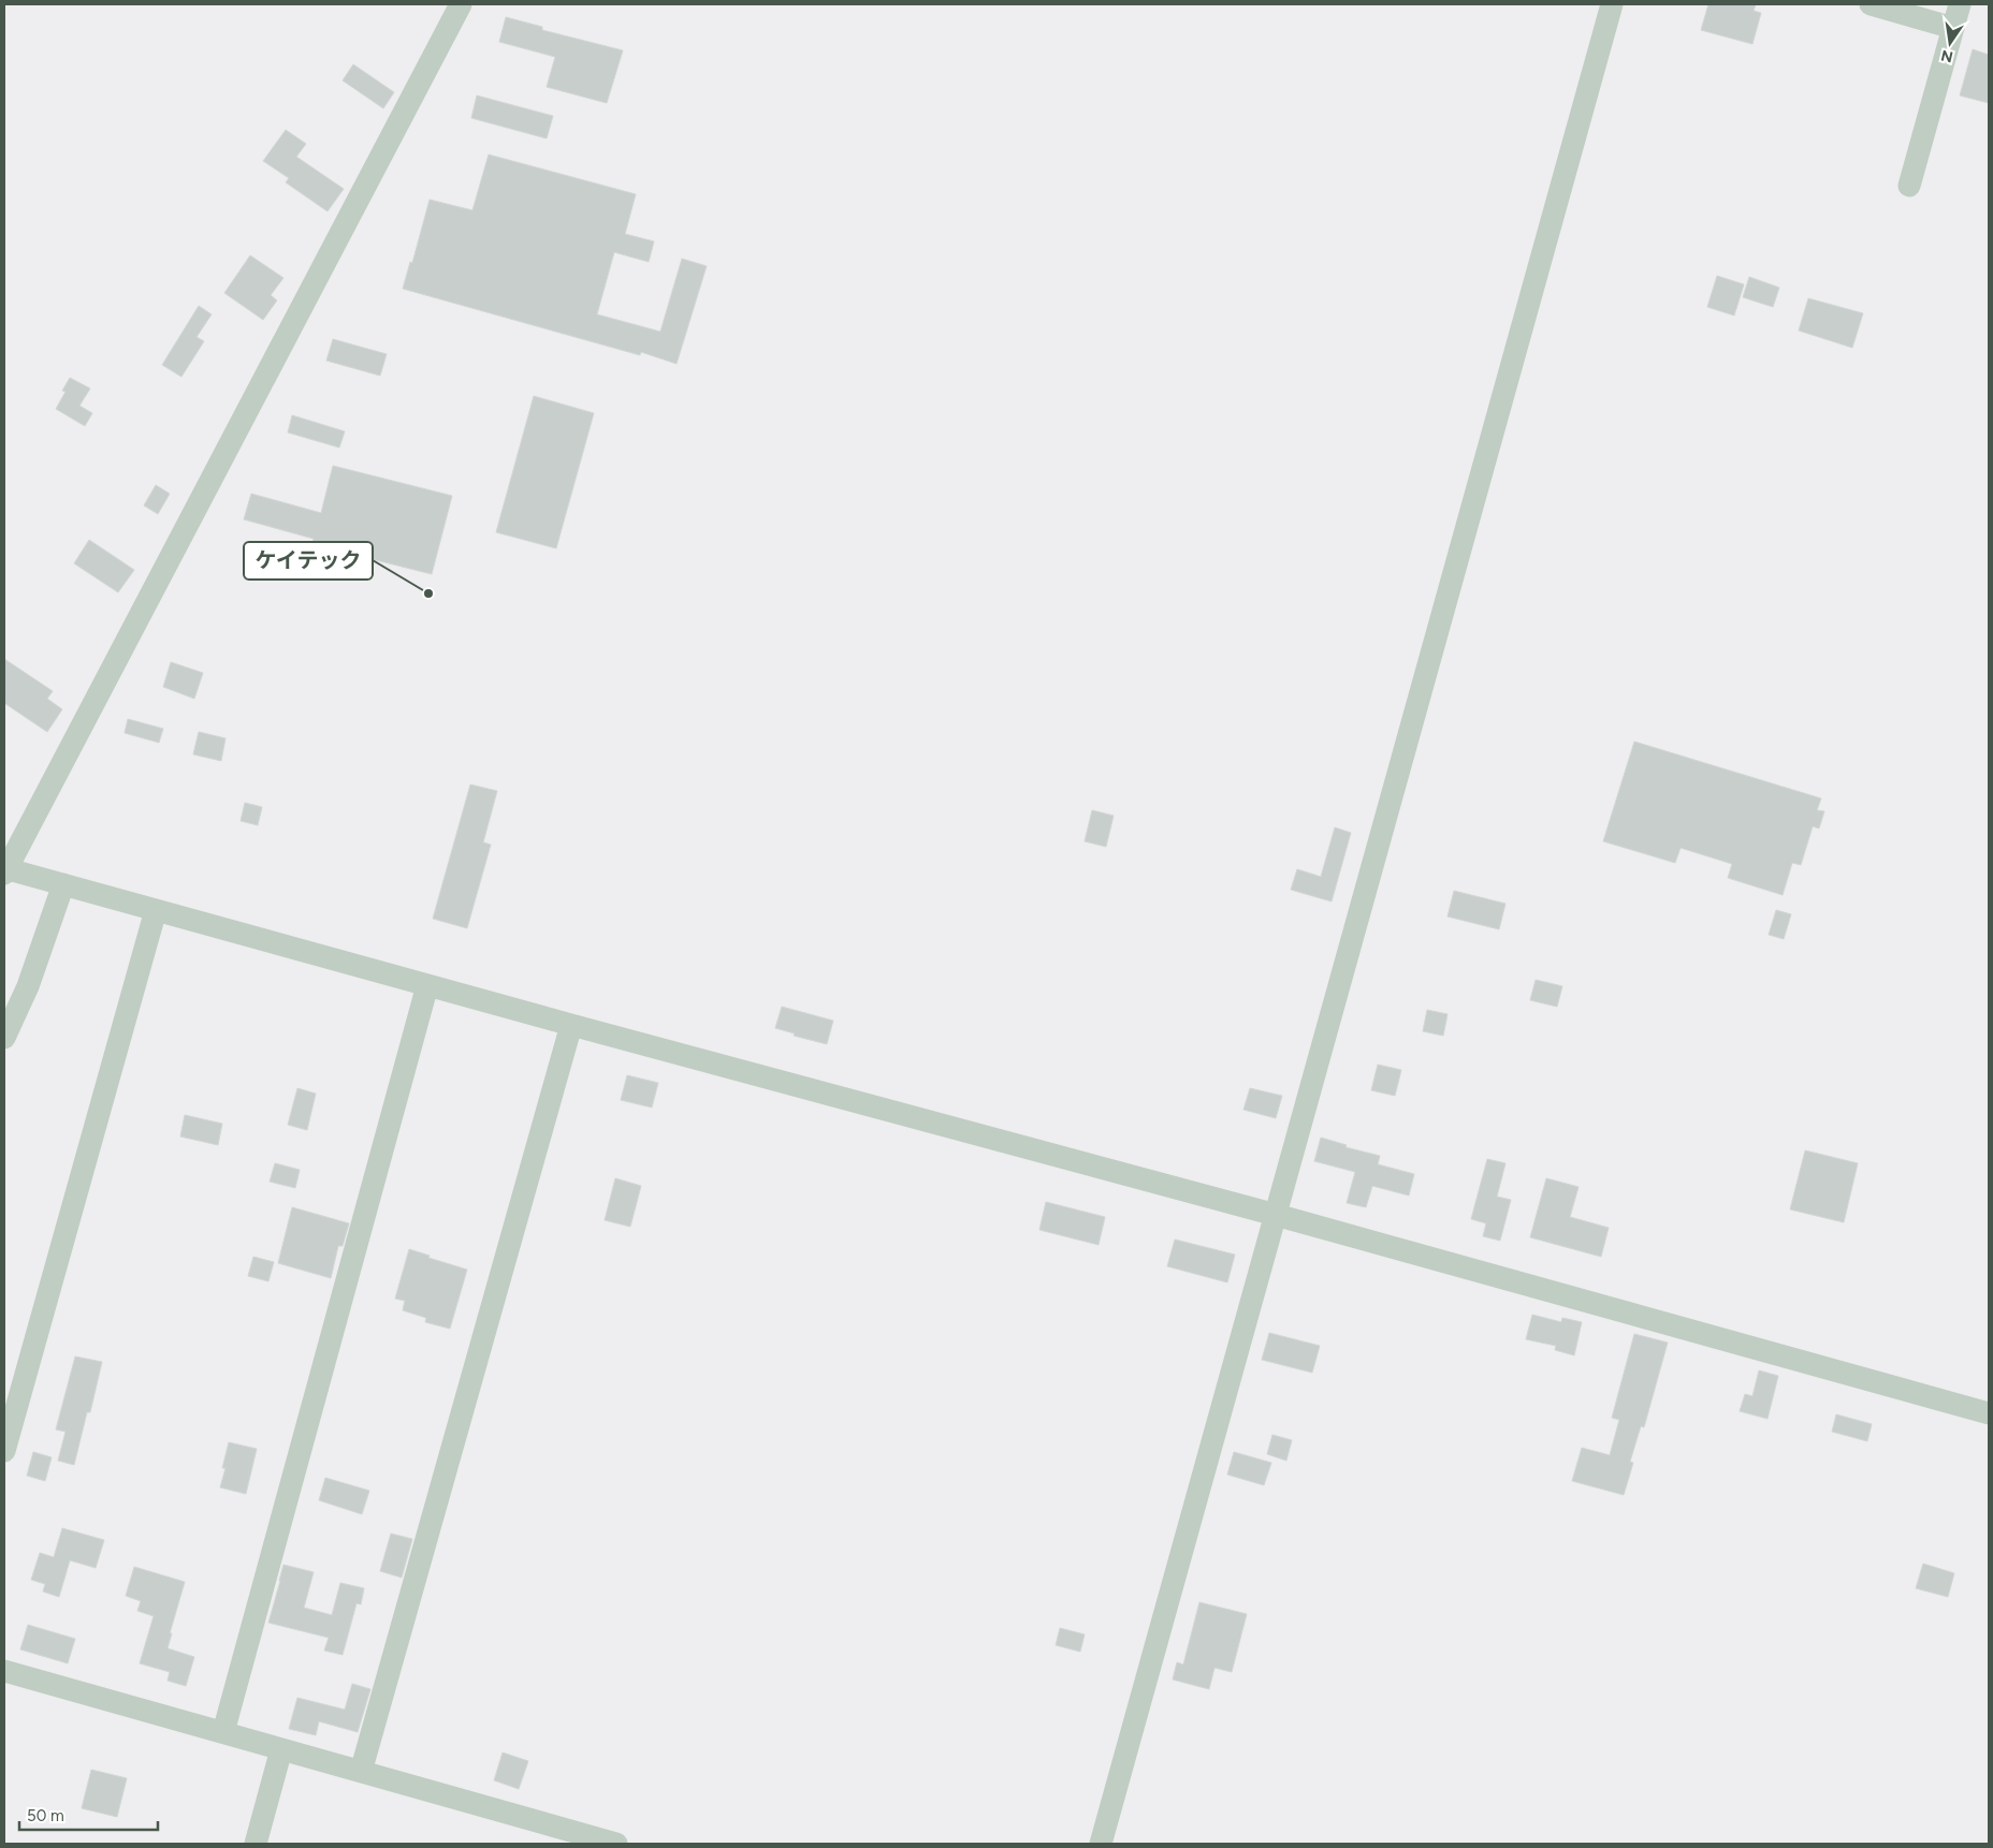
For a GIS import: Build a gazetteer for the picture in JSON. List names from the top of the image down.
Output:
{
  "places": ["ケイテック"],
  "scale_bar": "50 m",
  "north": "bottom"
}
